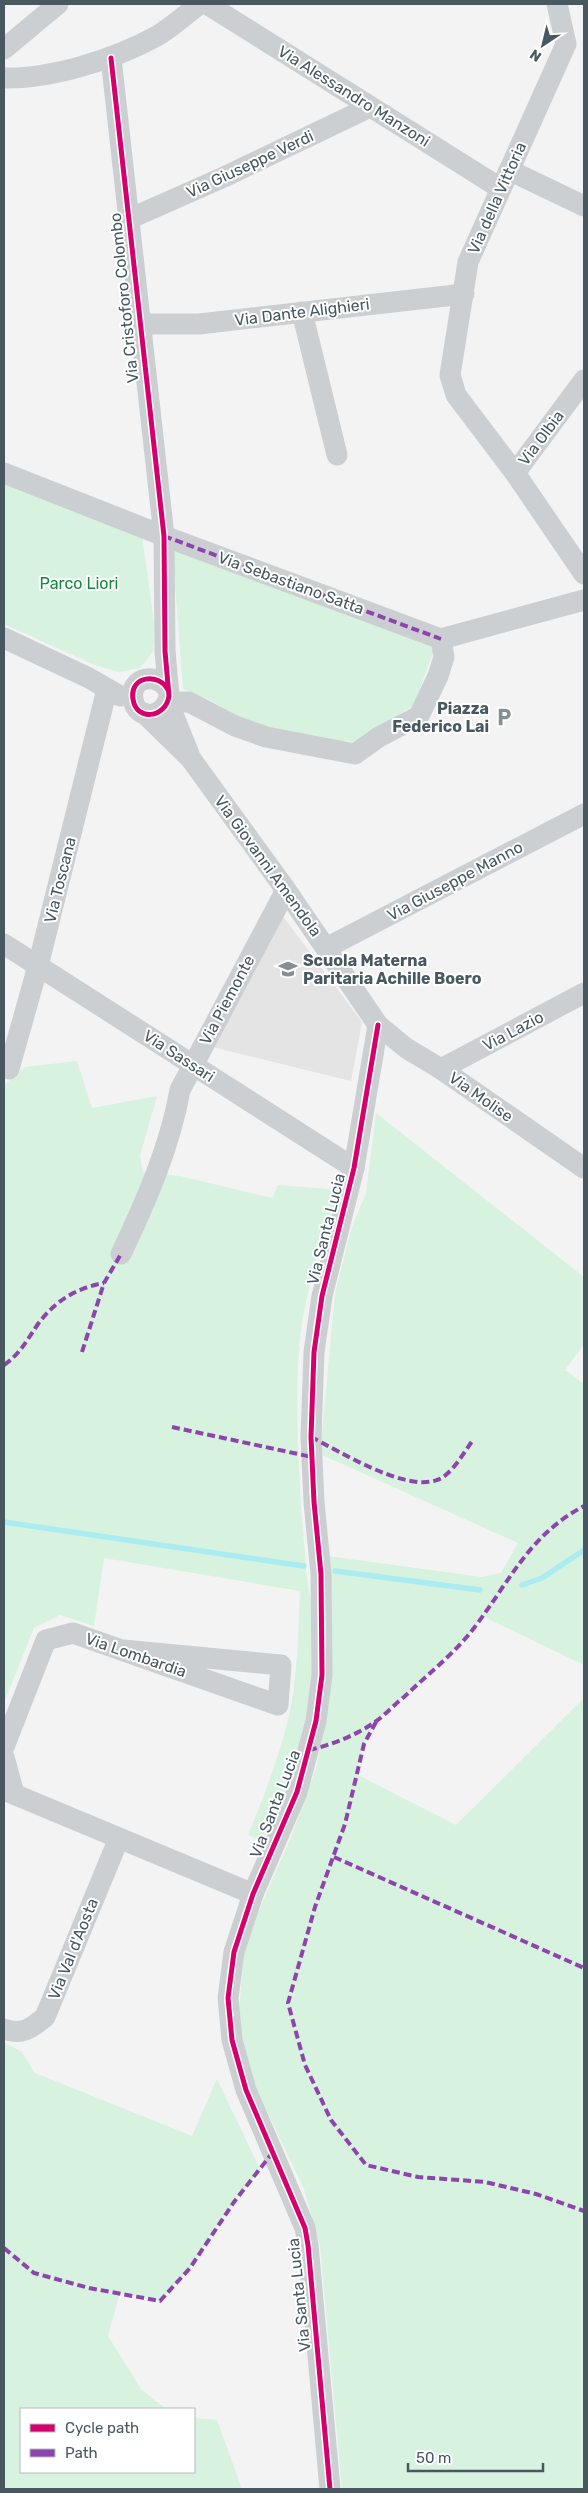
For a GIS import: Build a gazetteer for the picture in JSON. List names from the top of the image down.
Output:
{
  "streets": {
    "street": [
      "Via Alessandro Manzoni",
      "Via Giuseppe Verdi",
      "Via della Vittoria",
      "Via Cristoforo Colombo",
      "Via Dante Alighieri",
      "Via Olbia",
      "Via Sebastiano Satta",
      "Via Giovanni Amendola",
      "Via Toscana",
      "Via Giuseppe Manno",
      "Via Piemonte",
      "Via Lazio",
      "Via Sassari",
      "Via Molise",
      "Via Santa Lucia",
      "Via Lombardia",
      "Via Val d'Aosta"
    ]
  },
  "crossings": [
    ["Via Alessandro Manzoni", "Via Giuseppe Verdi"],
    ["Via Alessandro Manzoni", "Via della Vittoria"],
    ["Via Giuseppe Verdi", "Via Cristoforo Colombo"],
    ["Via della Vittoria", "Via Dante Alighieri"],
    ["Via della Vittoria", "Via Olbia"],
    ["Via Cristoforo Colombo", "Via Dante Alighieri"],
    ["Via Cristoforo Colombo", "Via Sebastiano Satta"],
    ["Via Cristoforo Colombo", "Via Giovanni Amendola"],
    ["Via Giovanni Amendola", "Via Toscana"],
    ["Via Giovanni Amendola", "Via Giuseppe Manno"],
    ["Via Giovanni Amendola", "Via Piemonte"],
    ["Via Giovanni Amendola", "Via Molise"],
    ["Via Giovanni Amendola", "Via Santa Lucia"],
    ["Via Toscana", "Via Sassari"],
    ["Via Piemonte", "Via Sassari"],
    ["Via Lazio", "Via Molise"],
    ["Via Sassari", "Via Santa Lucia"],
    ["Via Molise", "Via Santa Lucia"]
  ],
  "parks": ["Parco Liori"],
  "places": {
    "parking": ["Piazza Federico Lai"],
    "school or university": ["Scuola Materna Paritaria Achille Boero"]
  },
  "legend": ["Cycle path", "Path"],
  "scale_bar": "50 m",
  "north": "bottom left"
}
